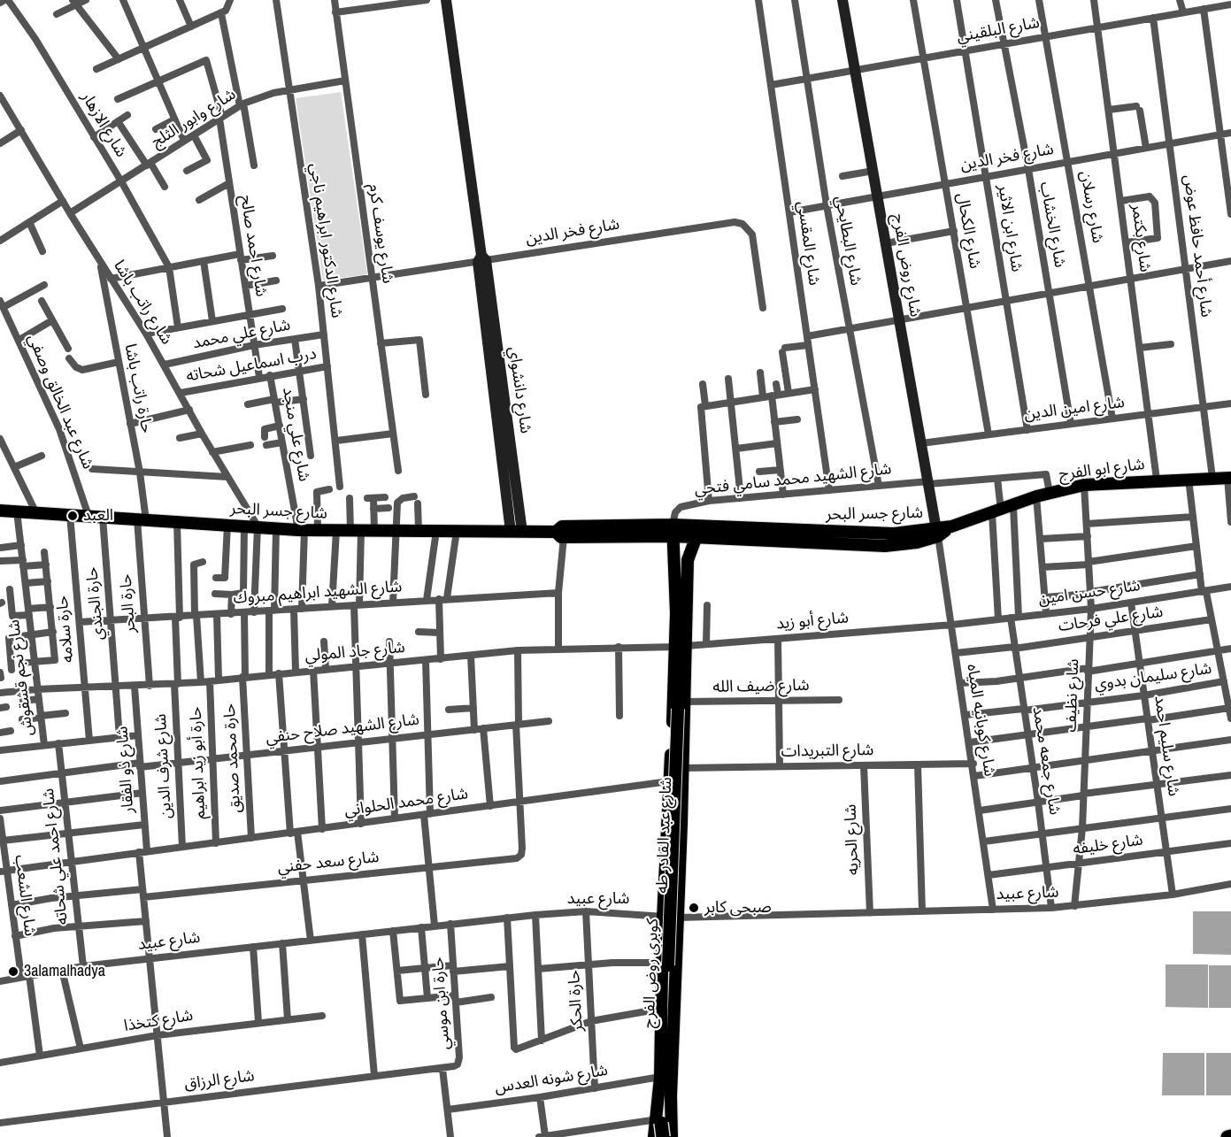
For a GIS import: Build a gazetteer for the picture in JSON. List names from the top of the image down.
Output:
{
  "streets": {
    "main road": [
      "شارع ابو الفرج",
      "شارع جسر البحر",
      "شارع عبد القادر طه",
      "كوبرى روض الفرج"
    ],
    "street": [
      "شارع البلقيني",
      "شارع وابور الثلج",
      "شارع الازهار",
      "شارع فخر الدين",
      "شارع رسلان",
      "شارع الخشاب",
      "شارع ابن الاثير",
      "شارع الكحال",
      "شارع يوسف كرم",
      "شارع بكتمر",
      "شارع الدكتور ابراهيم ناجي",
      "شارع البطايحي",
      "شارع المقسي",
      "شارع احمد صالح",
      "شارع أحمد حافظ عوض",
      "شارع روض الفرج",
      "شارع راتب باشا",
      "شارع علي محمد",
      "درب اسماعيل شحاته",
      "حارة راتب باشا",
      "شارع دانشواي",
      "شارع عبد الخالق وصفي",
      "شارع امين الدين",
      "شارع علي منجد",
      "شارع الشهيد محمد سامي فتحي",
      "شارع الشهيد ابراهيم مبروك",
      "شارع حسن امين",
      "حارة الجندي",
      "حارة البحر",
      "شارع علي فرحات",
      "شارع أبو زيد",
      "حارة سلامه",
      "شارع جاد المولي",
      "شارع سليمان بدوي",
      "شارع نجم قشقوش",
      "شارع ضيف الله",
      "شارع نظيف",
      "شارع كوبانيه المياه",
      "شارع الشهيد صلاح حنفي",
      "شارع سليم احمد",
      "شارع التبريدات",
      "حارة محمد صديق",
      "شارع جمعه محمد",
      "حارة أبو زيد ابراهيم",
      "شارع شرف الدين",
      "شارع ذو الفقار",
      "شارع محمد الحلواني",
      "شارع الحريه",
      "شارع خليفه",
      "شارع احمد علي شحاته",
      "شارع سعد حفني",
      "شارع عبيد",
      "شارع الشعب",
      "حارة الحكر",
      "حارة ابن موسي",
      "شارع كتخذا",
      "شارع شونه العدس",
      "شارع الرزاق"
    ]
  },
  "crossings": [
    ["شارع البلقيني", "شارع رسلان"],
    ["شارع البلقيني", "شارع الخشاب"],
    ["شارع البلقيني", "شارع ابن الاثير"],
    ["شارع البلقيني", "شارع الكحال"],
    ["شارع البلقيني", "شارع بكتمر"],
    ["شارع البلقيني", "شارع البطايحي"],
    ["شارع البلقيني", "شارع المقسي"],
    ["شارع البلقيني", "شارع أحمد حافظ عوض"],
    ["شارع البلقيني", "شارع روض الفرج"],
    ["شارع وابور الثلج", "شارع الازهار"],
    ["شارع وابور الثلج", "شارع يوسف كرم"],
    ["شارع وابور الثلج", "شارع الدكتور ابراهيم ناجي"],
    ["شارع وابور الثلج", "شارع احمد صالح"],
    ["شارع وابور الثلج", "شارع راتب باشا"],
    ["شارع فخر الدين", "شارع رسلان"],
    ["شارع فخر الدين", "شارع الخشاب"],
    ["شارع فخر الدين", "شارع ابن الاثير"],
    ["شارع فخر الدين", "شارع الكحال"],
    ["شارع فخر الدين", "شارع يوسف كرم"],
    ["شارع فخر الدين", "شارع بكتمر"],
    ["شارع فخر الدين", "شارع الدكتور ابراهيم ناجي"],
    ["شارع فخر الدين", "شارع البطايحي"],
    ["شارع فخر الدين", "شارع المقسي"],
    ["شارع فخر الدين", "شارع أحمد حافظ عوض"],
    ["شارع فخر الدين", "شارع روض الفرج"],
    ["شارع فخر الدين", "شارع دانشواي"],
    ["شارع رسلان", "شارع امين الدين"],
    ["شارع الخشاب", "شارع امين الدين"],
    ["شارع ابن الاثير", "شارع امين الدين"],
    ["شارع الكحال", "شارع امين الدين"],
    ["شارع بكتمر", "شارع امين الدين"],
    ["شارع بكتمر", "شارع ابو الفرج"],
    ["شارع الدكتور ابراهيم ناجي", "شارع علي محمد"],
    ["شارع الدكتور ابراهيم ناجي", "درب اسماعيل شحاته"],
    ["شارع البطايحي", "شارع الشهيد محمد سامي فتحي"],
    ["شارع المقسي", "شارع الشهيد محمد سامي فتحي"],
    ["شارع احمد صالح", "شارع علي محمد"],
    ["شارع احمد صالح", "درب اسماعيل شحاته"],
    ["شارع أحمد حافظ عوض", "شارع امين الدين"],
    ["شارع أحمد حافظ عوض", "شارع ابو الفرج"],
    ["شارع روض الفرج", "شارع امين الدين"],
    ["شارع روض الفرج", "شارع الشهيد محمد سامي فتحي"],
    ["شارع روض الفرج", "شارع جسر البحر"],
    ["شارع روض الفرج", "شارع كوبانيه المياه"],
    ["شارع راتب باشا", "شارع علي محمد"],
    ["شارع راتب باشا", "درب اسماعيل شحاته"],
    ["شارع راتب باشا", "حارة راتب باشا"],
    ["شارع راتب باشا", "شارع جسر البحر"],
    ["درب اسماعيل شحاته", "شارع علي منجد"],
    ["حارة راتب باشا", "شارع جسر البحر"],
    ["حارة راتب باشا", "حارة البحر"],
    ["شارع دانشواي", "شارع جسر البحر"],
    ["شارع عبد الخالق وصفي", "شارع جسر البحر"],
    ["شارع علي منجد", "شارع جسر البحر"],
    ["شارع علي منجد", "شارع الشهيد ابراهيم مبروك"],
    ["شارع علي منجد", "شارع جاد المولي"],
    ["شارع ابو الفرج", "شارع الشهيد محمد سامي فتحي"],
    ["شارع ابو الفرج", "شارع جسر البحر"],
    ["شارع ابو الفرج", "شارع نظيف"],
    ["شارع ابو الفرج", "شارع جمعه محمد"],
    ["شارع الشهيد محمد سامي فتحي", "شارع جسر البحر"],
    ["شارع الشهيد محمد سامي فتحي", "شارع عبد القادر طه"],
    ["شارع جسر البحر", "حارة الجندي"],
    ["شارع جسر البحر", "حارة البحر"],
    ["شارع جسر البحر", "حارة سلامه"],
    ["شارع جسر البحر", "شارع نجم قشقوش"],
    ["شارع جسر البحر", "شارع كوبانيه المياه"],
    ["شارع جسر البحر", "شارع شرف الدين"],
    ["شارع جسر البحر", "شارع عبد القادر طه"],
    ["شارع الشهيد ابراهيم مبروك", "حارة الجندي"],
    ["شارع الشهيد ابراهيم مبروك", "حارة البحر"],
    ["شارع الشهيد ابراهيم مبروك", "حارة سلامه"],
    ["شارع الشهيد ابراهيم مبروك", "حارة محمد صديق"],
    ["شارع الشهيد ابراهيم مبروك", "شارع شرف الدين"],
    ["شارع حسن امين", "شارع أبو زيد"],
    ["شارع حسن امين", "شارع نظيف"],
    ["شارع حسن امين", "شارع كوبانيه المياه"],
    ["شارع حسن امين", "شارع سليم احمد"],
    ["شارع حسن امين", "شارع جمعه محمد"],
    ["حارة الجندي", "شارع جاد المولي"],
    ["حارة البحر", "شارع جاد المولي"],
    ["شارع علي فرحات", "شارع نظيف"],
    ["شارع علي فرحات", "شارع كوبانيه المياه"],
    ["شارع علي فرحات", "شارع سليم احمد"],
    ["شارع علي فرحات", "شارع جمعه محمد"],
    ["شارع أبو زيد", "شارع جاد المولي"],
    ["شارع أبو زيد", "شارع كوبانيه المياه"],
    ["شارع أبو زيد", "شارع عبد القادر طه"],
    ["حارة سلامه", "شارع جاد المولي"],
    ["شارع جاد المولي", "شارع نجم قشقوش"],
    ["شارع جاد المولي", "حارة محمد صديق"],
    ["شارع جاد المولي", "حارة أبو زيد ابراهيم"],
    ["شارع جاد المولي", "شارع شرف الدين"],
    ["شارع جاد المولي", "شارع ذو الفقار"],
    ["شارع جاد المولي", "شارع عبد القادر طه"],
    ["شارع سليمان بدوي", "شارع نظيف"],
    ["شارع سليمان بدوي", "شارع كوبانيه المياه"],
    ["شارع سليمان بدوي", "شارع سليم احمد"],
    ["شارع سليمان بدوي", "شارع جمعه محمد"],
    ["شارع ضيف الله", "شارع عبد القادر طه"],
    ["شارع ضيف الله", "كوبرى روض الفرج"],
    ["شارع نظيف", "شارع خليفه"],
    ["شارع نظيف", "شارع عبيد"],
    ["شارع كوبانيه المياه", "شارع التبريدات"],
    ["شارع كوبانيه المياه", "شارع خليفه"],
    ["شارع كوبانيه المياه", "شارع عبيد"],
    ["شارع الشهيد صلاح حنفي", "حارة محمد صديق"],
    ["شارع الشهيد صلاح حنفي", "حارة أبو زيد ابراهيم"],
    ["شارع الشهيد صلاح حنفي", "شارع شرف الدين"],
    ["شارع الشهيد صلاح حنفي", "شارع ذو الفقار"],
    ["شارع الشهيد صلاح حنفي", "شارع احمد علي شحاته"],
    ["شارع سليم احمد", "شارع خليفه"],
    ["شارع سليم احمد", "شارع عبيد"],
    ["شارع التبريدات", "شارع عبد القادر طه"],
    ["شارع التبريدات", "شارع الحريه"],
    ["حارة محمد صديق", "شارع محمد الحلواني"],
    ["شارع جمعه محمد", "شارع خليفه"],
    ["شارع جمعه محمد", "شارع عبيد"],
    ["حارة أبو زيد ابراهيم", "شارع محمد الحلواني"],
    ["شارع شرف الدين", "شارع محمد الحلواني"],
    ["شارع ذو الفقار", "شارع محمد الحلواني"],
    ["شارع ذو الفقار", "شارع سعد حفني"],
    ["شارع ذو الفقار", "شارع عبيد"],
    ["شارع ذو الفقار", "شارع كتخذا"],
    ["شارع ذو الفقار", "شارع الرزاق"],
    ["شارع محمد الحلواني", "شارع عبد القادر طه"],
    ["شارع محمد الحلواني", "شارع احمد علي شحاته"],
    ["شارع محمد الحلواني", "شارع سعد حفني"],
    ["شارع محمد الحلواني", "شارع الشعب"],
    ["شارع عبد القادر طه", "شارع عبيد"],
    ["شارع عبد القادر طه", "كوبرى روض الفرج"],
    ["شارع عبد القادر طه", "شارع شونه العدس"],
    ["شارع الحريه", "شارع عبيد"],
    ["شارع احمد علي شحاته", "شارع سعد حفني"],
    ["شارع احمد علي شحاته", "شارع عبيد"],
    ["شارع سعد حفني", "شارع الشعب"],
    ["شارع عبيد", "شارع الشعب"],
    ["شارع عبيد", "حارة الحكر"],
    ["شارع عبيد", "حارة ابن موسي"],
    ["حارة الحكر", "شارع شونه العدس"],
    ["حارة ابن موسي", "شارع الرزاق"]
  ],
  "places": ["العبد", "صبحى كابر", "3alamalhadya"]
}
